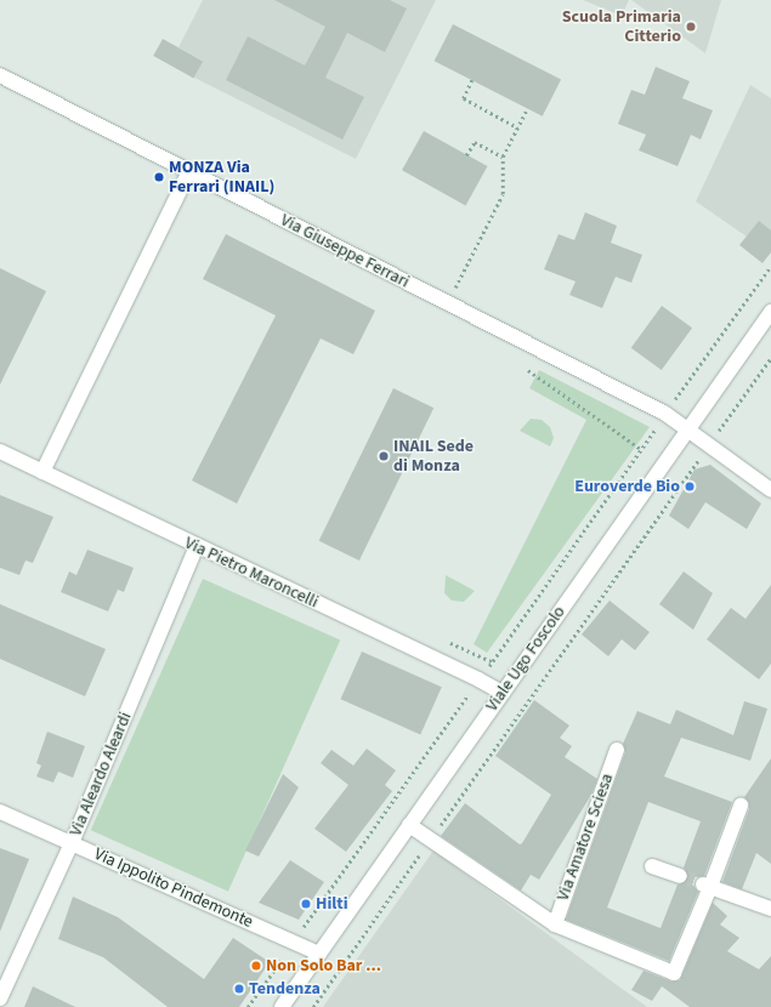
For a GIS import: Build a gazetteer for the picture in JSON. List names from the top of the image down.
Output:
{
  "streets": {
    "street": [
      "Via Giuseppe Ferrari",
      "Via Pietro Maroncelli",
      "Viale Ugo Foscolo",
      "Via Aleardo Aleardi",
      "Via Amatore Sciesa",
      "Via Ippolito Pindemonte"
    ]
  },
  "crossings": [
    ["Via Giuseppe Ferrari", "Viale Ugo Foscolo"],
    ["Via Pietro Maroncelli", "Viale Ugo Foscolo"],
    ["Via Pietro Maroncelli", "Via Aleardo Aleardi"],
    ["Viale Ugo Foscolo", "Via Amatore Sciesa"],
    ["Viale Ugo Foscolo", "Via Ippolito Pindemonte"],
    ["Via Aleardo Aleardi", "Via Ippolito Pindemonte"]
  ],
  "places": [
    "Scuola Primaria Citterio",
    "MONZA Via Ferrari (INAIL)",
    "INAIL Sede di Monza",
    "Euroverde Bio",
    "Hilti",
    "Non Solo Bar ...",
    "Tendenza"
  ]
}
